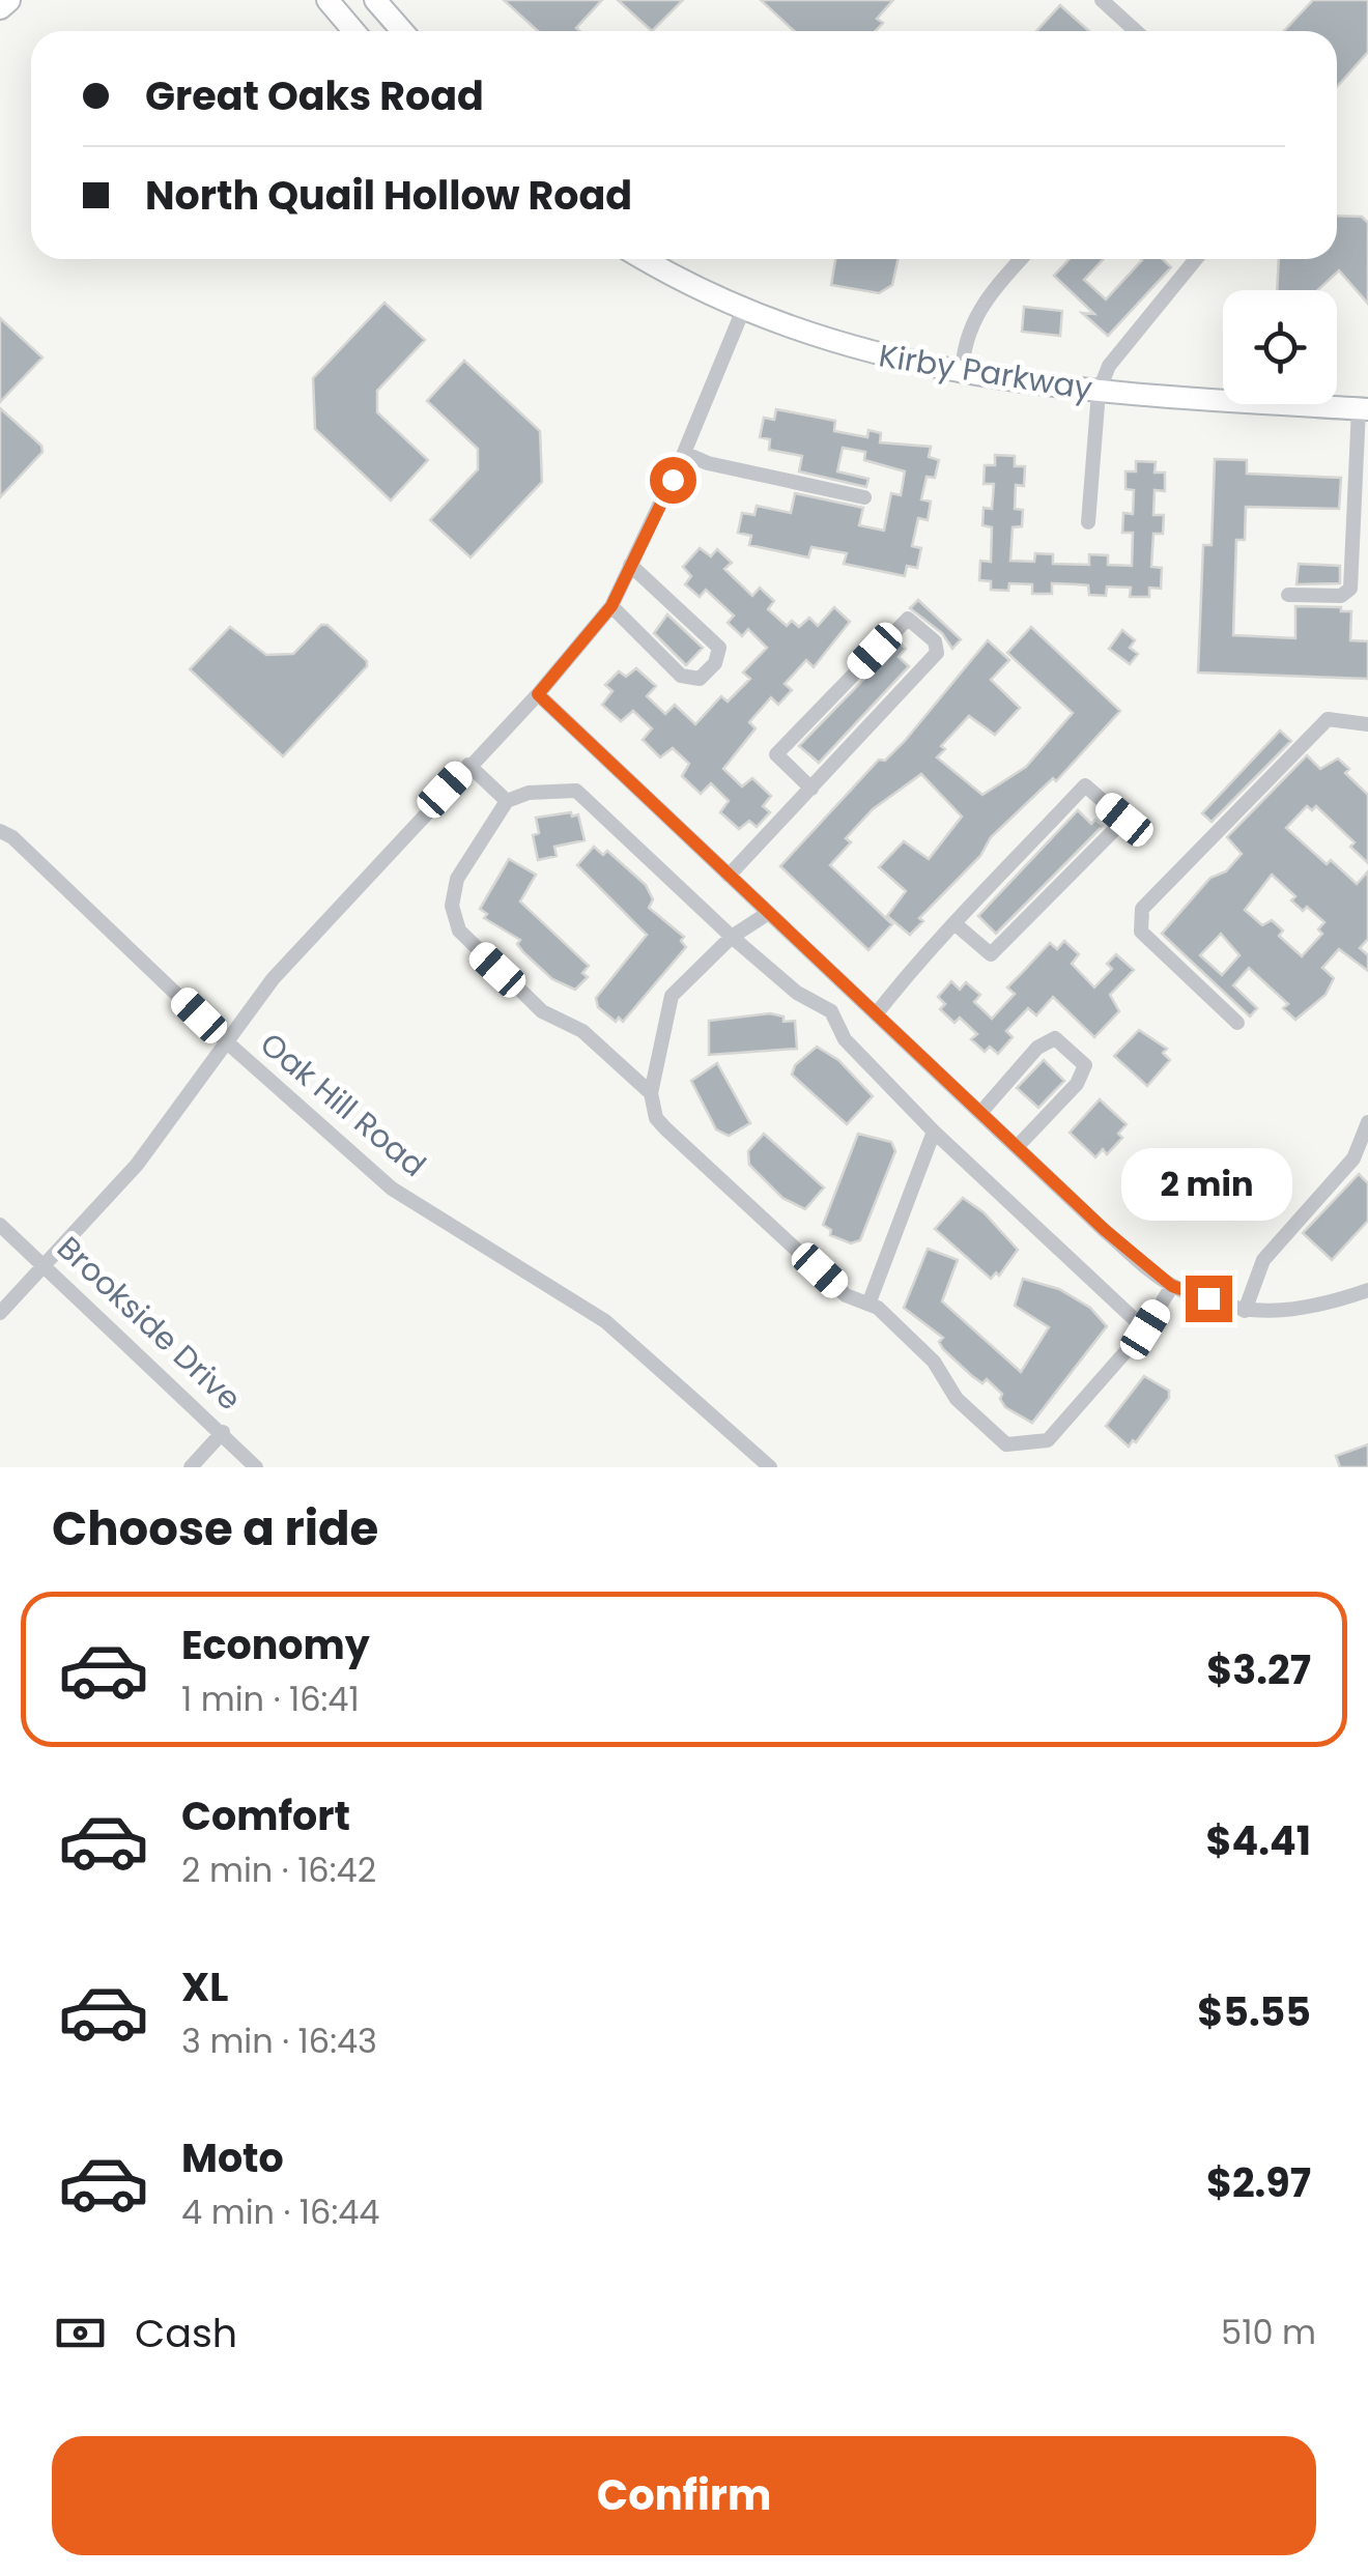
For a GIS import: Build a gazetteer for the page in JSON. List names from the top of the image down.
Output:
{
  "streets": {
    "main road": ["Kirby Parkway"],
    "street": ["Oak Hill Road", "Brookside Drive"]
  },
  "page": {
    "banner": ["Great Oaks Road", "North Quail Hollow Road"],
    "bubble": "2 min",
    "heading": "Choose a ride",
    "list": [
      {
        "name": "Economy",
        "note": "1 min · 16:41",
        "value": "$3.27"
      },
      {
        "name": "Comfort",
        "note": "2 min · 16:42",
        "value": "$4.41"
      },
      {
        "name": "XL",
        "note": "3 min · 16:43",
        "value": "$5.55"
      },
      {
        "name": "Moto",
        "note": "4 min · 16:44",
        "value": "$2.97"
      }
    ],
    "pay": ["Cash", "510 m"],
    "buttons": "Confirm"
  }
}
